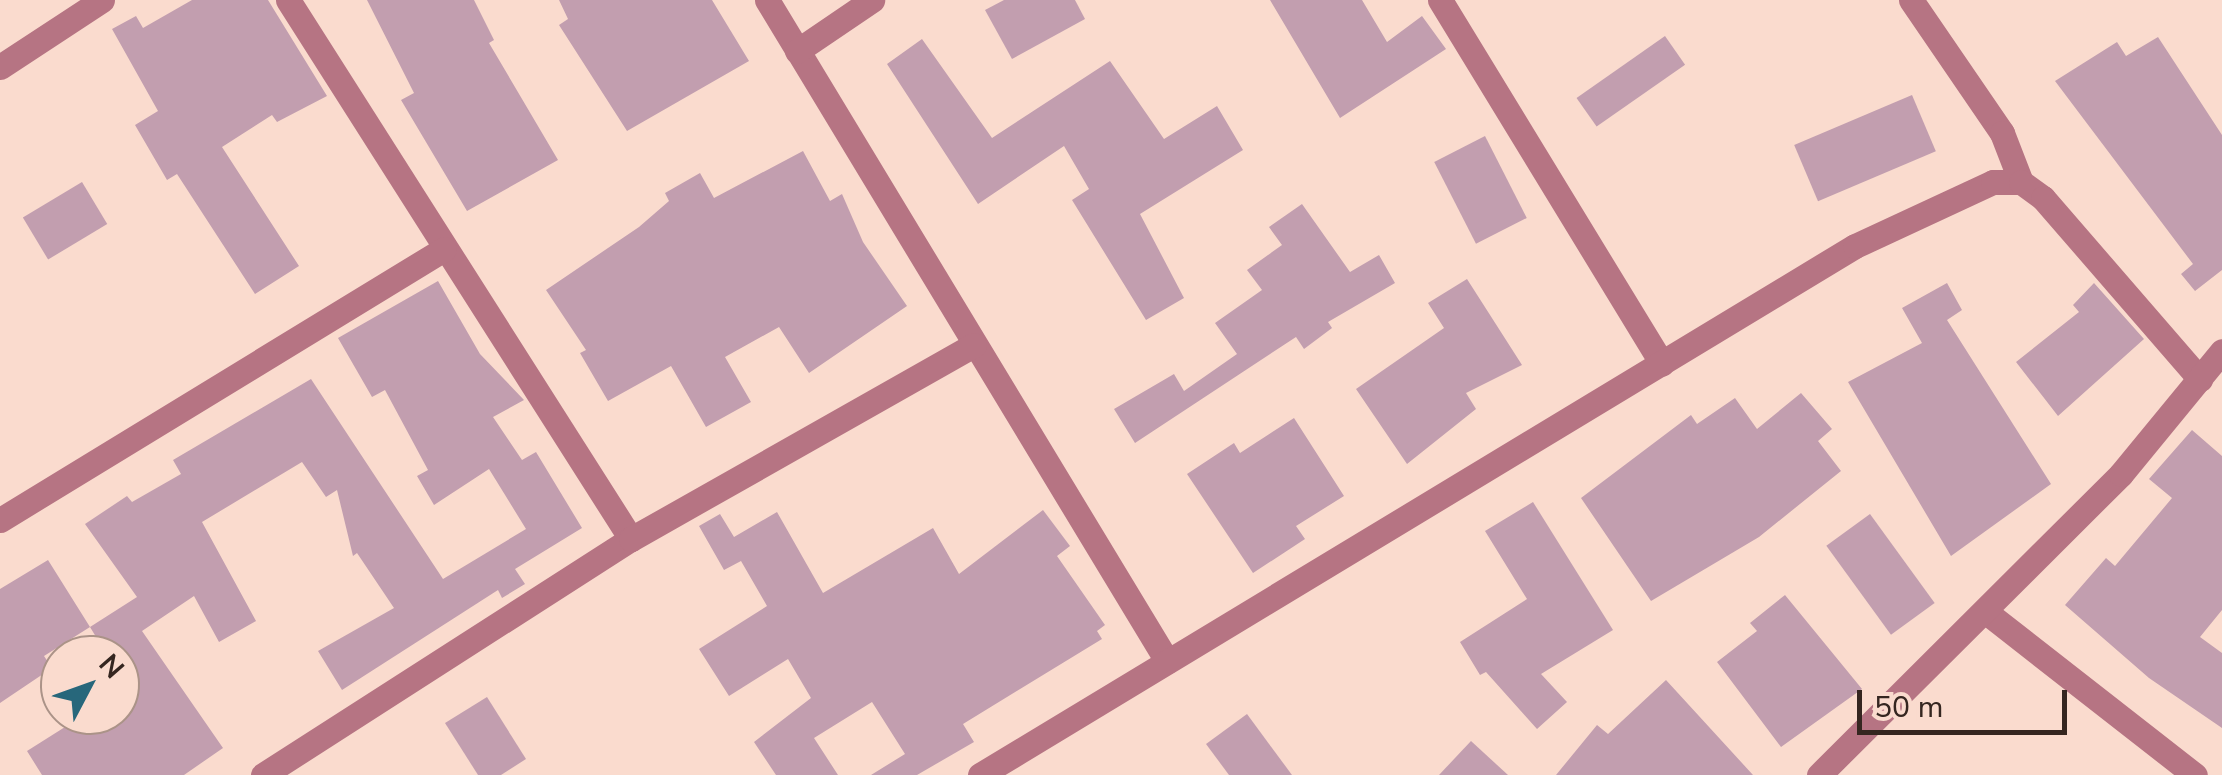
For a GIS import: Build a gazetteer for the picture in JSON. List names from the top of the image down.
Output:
{
  "scale_bar": "50 m",
  "north": "top right"
}
